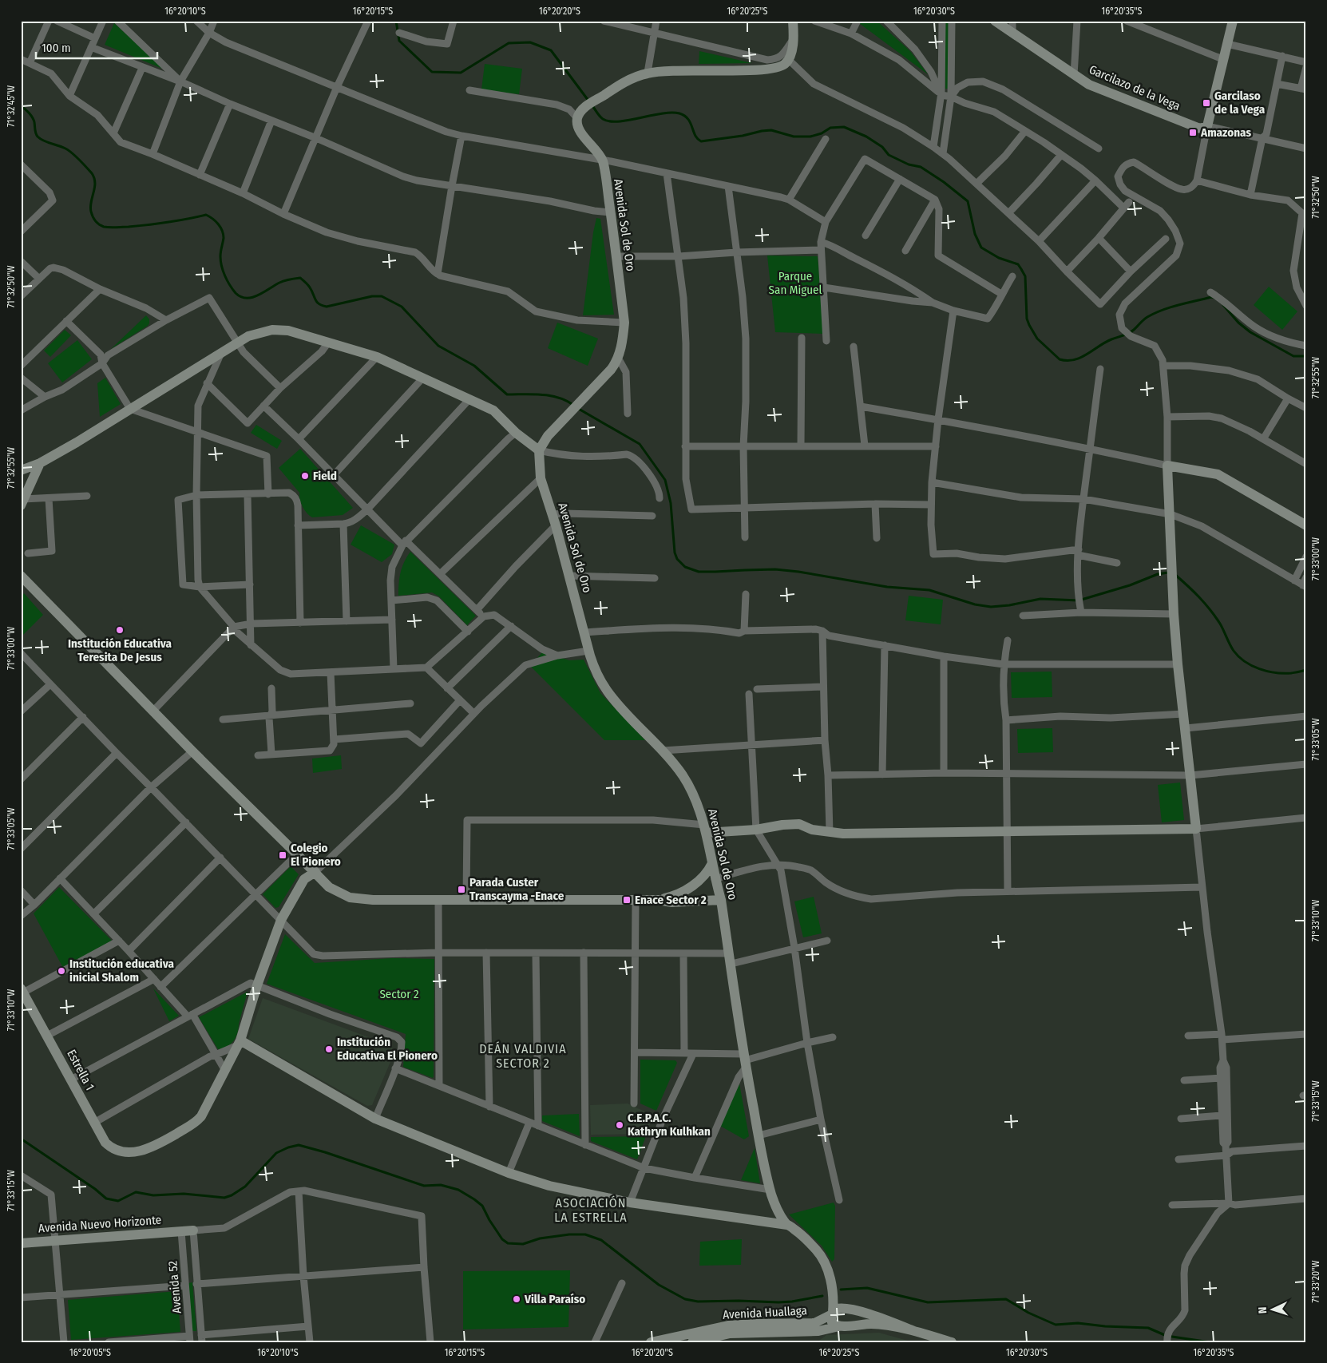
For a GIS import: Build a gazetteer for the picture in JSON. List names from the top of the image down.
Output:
{
  "streets": {
    "street": [
      "Garcilazo de la Vega",
      "Avenida Sol de Oro",
      "Estrella 1",
      "Avenida Nuevo Horizonte",
      "Avenida 52",
      "Avenida Huallaga"
    ]
  },
  "crossings": [
    ["Avenida Sol de Oro", "Avenida Huallaga"],
    ["Avenida Nuevo Horizonte", "Avenida 52"]
  ],
  "districts": ["DEÁN VALDIVIA SECTOR 2", "ASOCIACIÓN LA ESTRELLA"],
  "parks": ["Parque San Miguel", "Sector 2"],
  "places": {
    "transit": [
      "Garcilaso de la Vega",
      "Amazonas",
      "Colegio El Pionero",
      "Parada Custer Transcayma -Enace",
      "Enace Sector 2"
    ],
    "other": [
      "Field",
      "Institución Educativa Teresita De Jesus",
      "Institución educativa inicial Shalom",
      "Institución Educativa El Pionero",
      "C.E.P.A.C. Kathryn Kulhkan",
      "Villa Paraíso"
    ]
  },
  "scale_bar": "100 m",
  "north": "left",
  "coordinates": [
    "16°20'10\"S",
    "16°20'15\"S",
    "16°20'20\"S",
    "16°20'25\"S",
    "16°20'30\"S",
    "16°20'35\"S",
    "71°32'45\"W",
    "71°32'50\"W",
    "71°32'55\"W",
    "71°33'00\"W",
    "71°33'05\"W",
    "71°33'10\"W",
    "71°33'15\"W",
    "71°33'20\"W",
    "16°20'05\"S"
  ]
}
